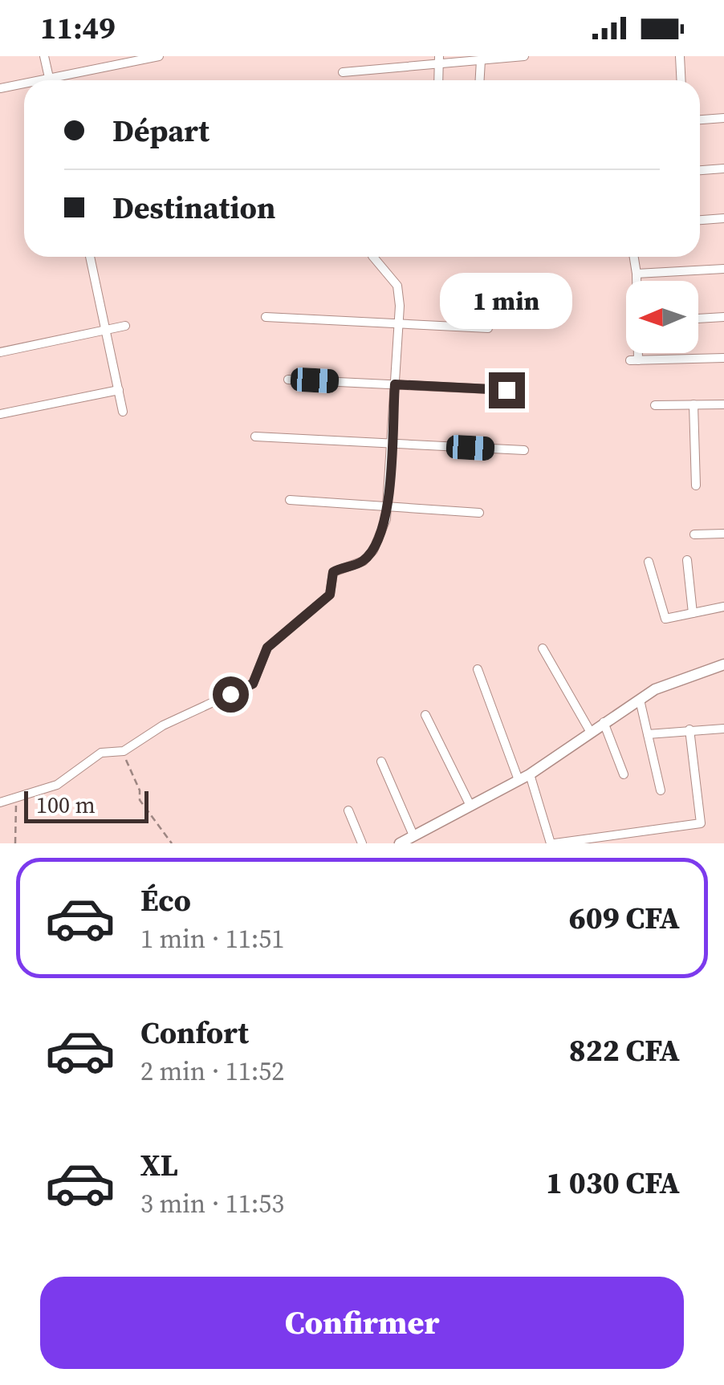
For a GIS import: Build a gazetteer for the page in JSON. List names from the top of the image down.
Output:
{
  "scale_bar": "100 m",
  "north": "left",
  "page": {
    "status": "11:49",
    "banner": ["Départ", "Destination"],
    "bubble": "1 min",
    "scale": "100 m",
    "list": [
      {
        "name": "Éco",
        "note": "1 min · 11:51",
        "value": "609 CFA"
      },
      {
        "name": "Confort",
        "note": "2 min · 11:52",
        "value": "822 CFA"
      },
      {
        "name": "XL",
        "note": "3 min · 11:53",
        "value": "1 030 CFA"
      }
    ],
    "buttons": "Confirmer"
  }
}
